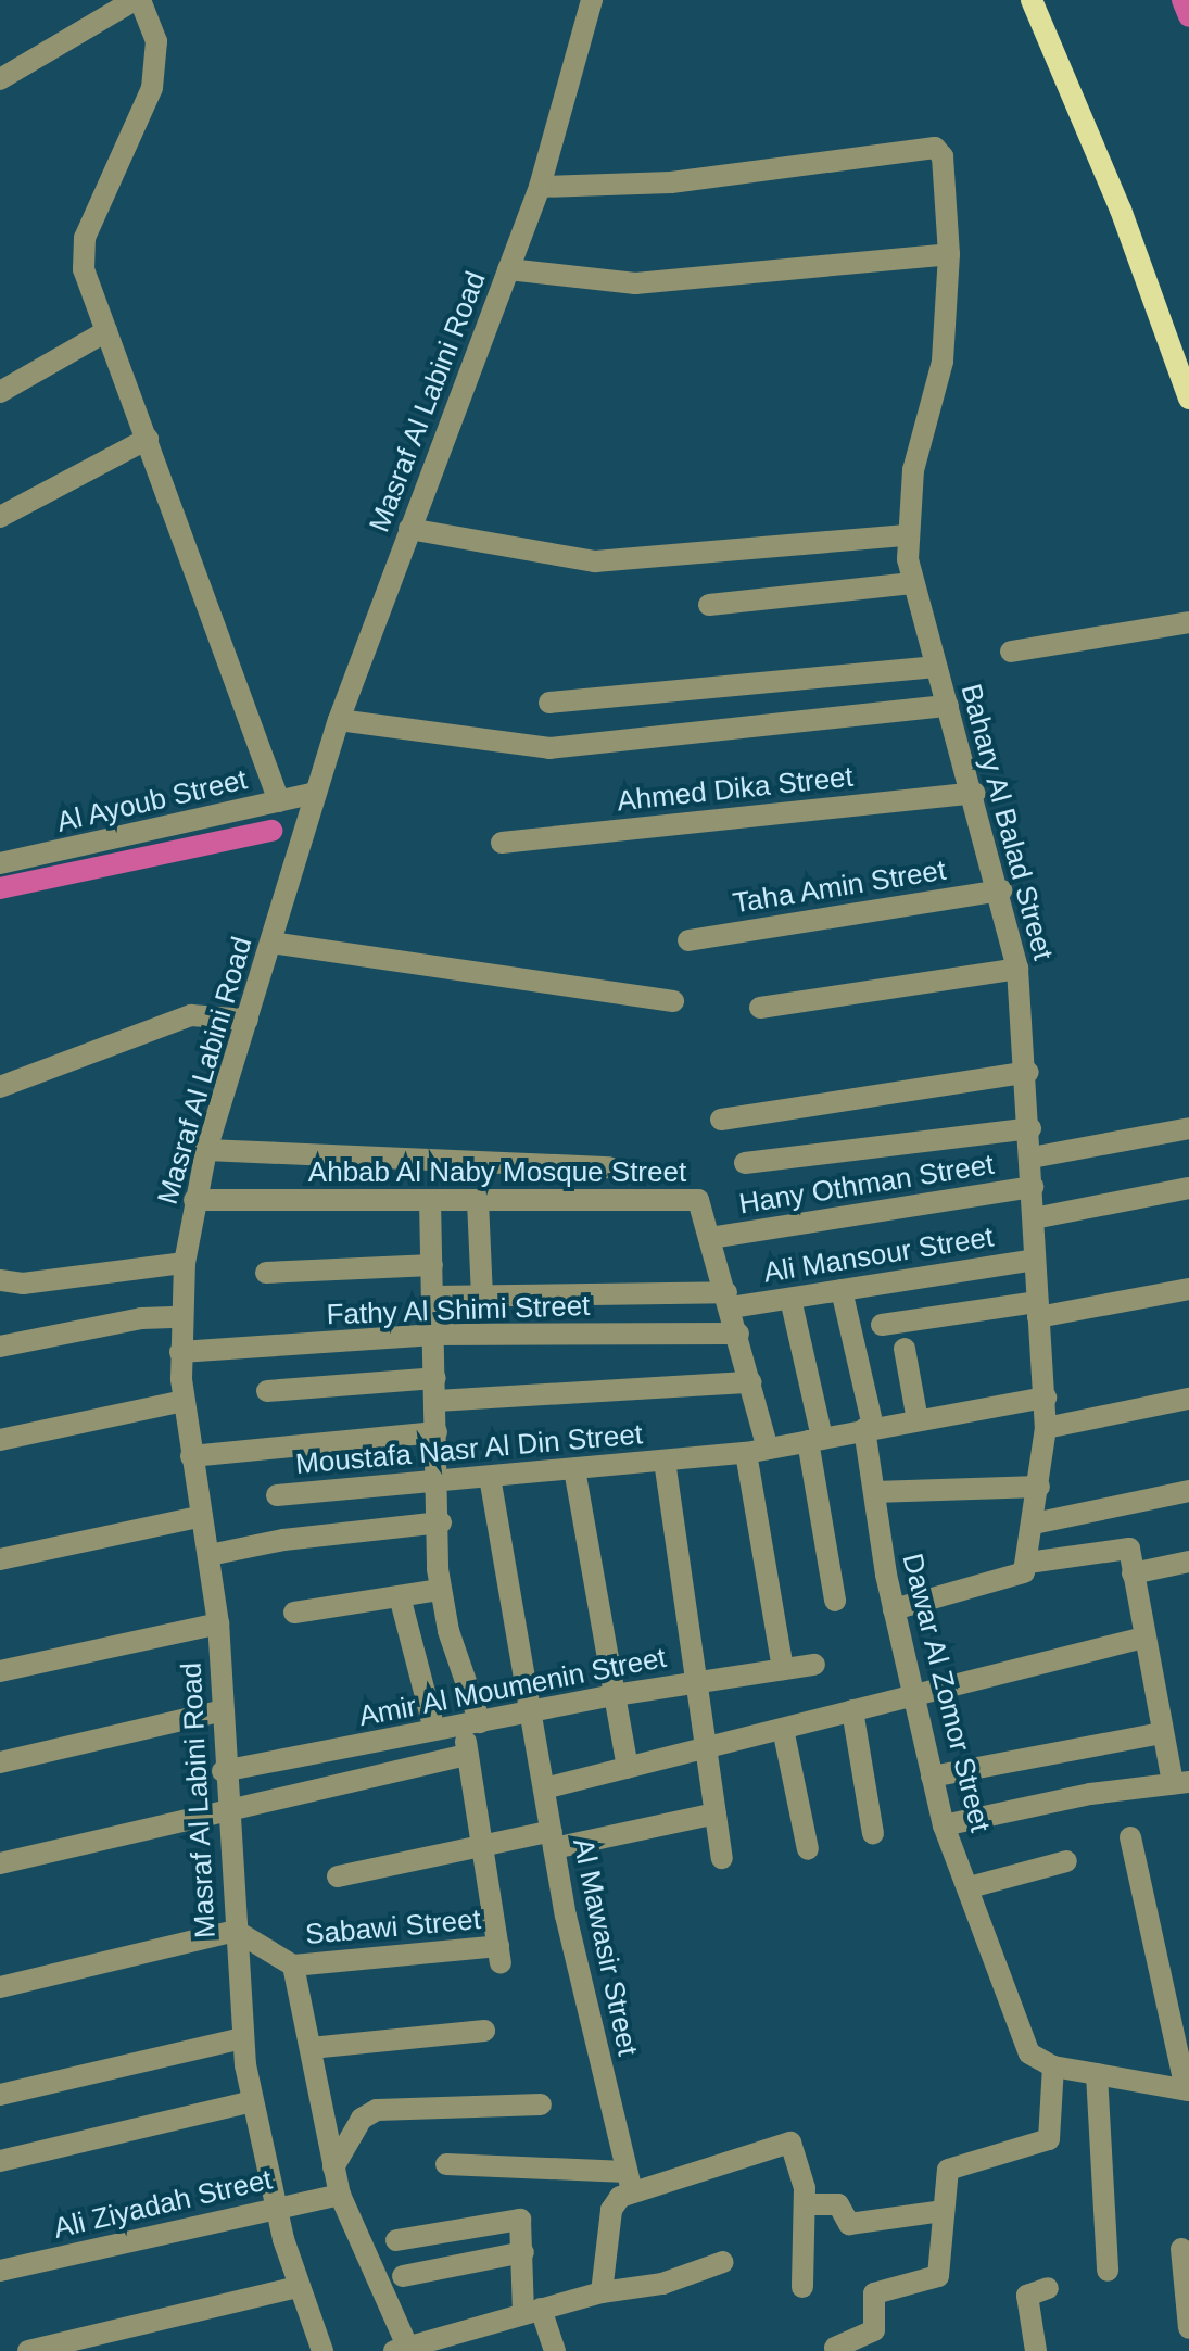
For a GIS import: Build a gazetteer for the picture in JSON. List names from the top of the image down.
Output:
{
  "streets": {
    "street": [
      "Masraf Al Labini Road",
      "Ahmed Dika Street",
      "Al Ayoub Street",
      "Bahary Al Balad Street",
      "Taha Amin Street",
      "Ahbab Al Naby Mosque Street",
      "Hany Othman Street",
      "Ali Mansour Street",
      "Fathy Al Shimi Street",
      "Moustafa Nasr Al Din Street",
      "Amir Al Moumenin Street",
      "Dawar Al Zomor Street",
      "Sabawi Street",
      "Al Mawasir Street",
      "Ali Ziyadah Street"
    ]
  },
  "crossings": [
    ["Masraf Al Labini Road", "Al Ayoub Street"],
    ["Masraf Al Labini Road", "Bahary Al Balad Street"],
    ["Masraf Al Labini Road", "Ahbab Al Naby Mosque Street"],
    ["Masraf Al Labini Road", "Fathy Al Shimi Street"],
    ["Masraf Al Labini Road", "Amir Al Moumenin Street"],
    ["Masraf Al Labini Road", "Ali Ziyadah Street"],
    ["Ahmed Dika Street", "Bahary Al Balad Street"],
    ["Bahary Al Balad Street", "Taha Amin Street"],
    ["Bahary Al Balad Street", "Hany Othman Street"],
    ["Bahary Al Balad Street", "Ali Mansour Street"],
    ["Bahary Al Balad Street", "Moustafa Nasr Al Din Street"],
    ["Ahbab Al Naby Mosque Street", "Hany Othman Street"],
    ["Ahbab Al Naby Mosque Street", "Ali Mansour Street"],
    ["Ahbab Al Naby Mosque Street", "Fathy Al Shimi Street"],
    ["Ahbab Al Naby Mosque Street", "Moustafa Nasr Al Din Street"],
    ["Ahbab Al Naby Mosque Street", "Amir Al Moumenin Street"],
    ["Ali Mansour Street", "Dawar Al Zomor Street"],
    ["Moustafa Nasr Al Din Street", "Amir Al Moumenin Street"],
    ["Moustafa Nasr Al Din Street", "Dawar Al Zomor Street"],
    ["Moustafa Nasr Al Din Street", "Al Mawasir Street"],
    ["Amir Al Moumenin Street", "Al Mawasir Street"]
  ]
}
